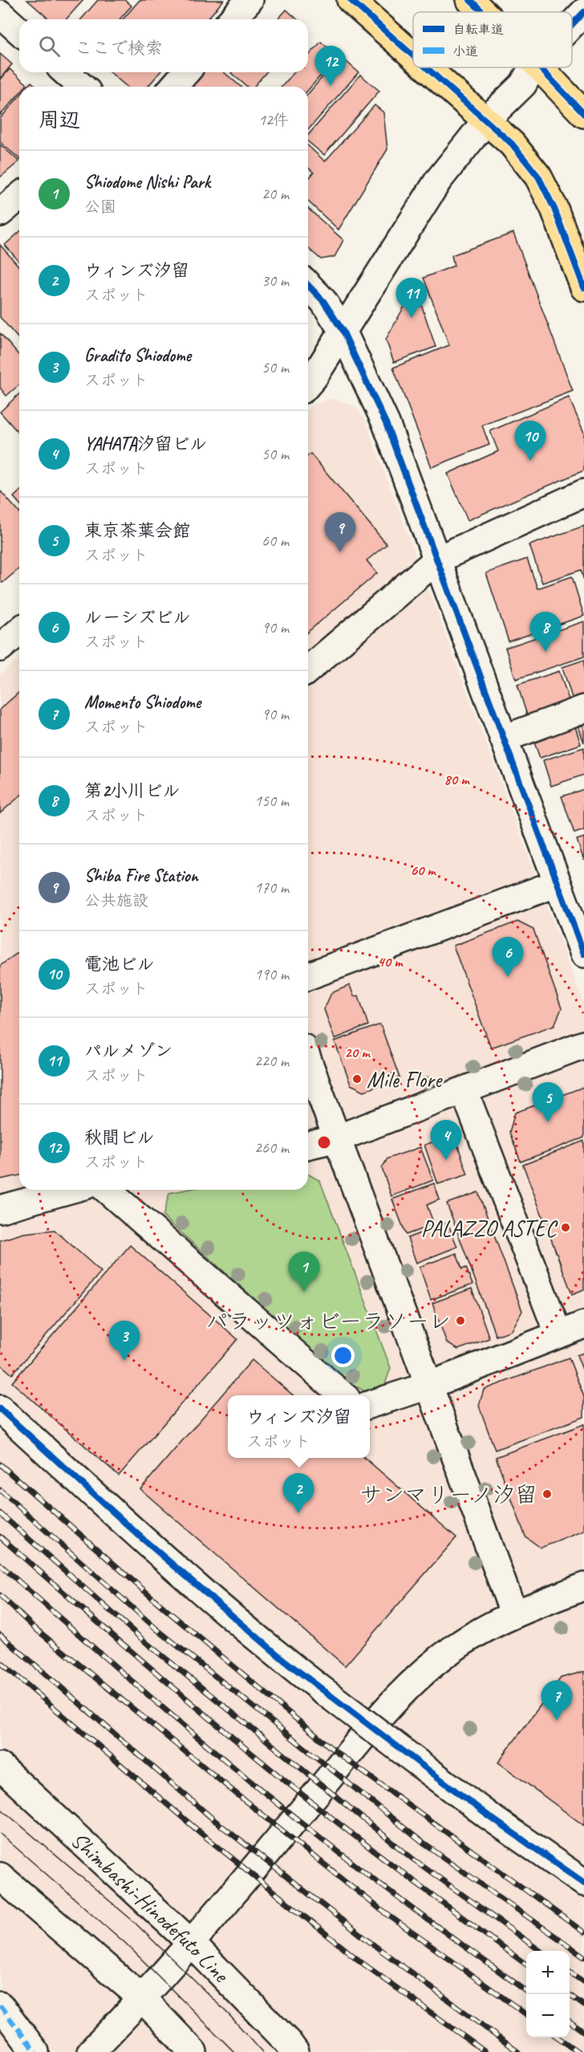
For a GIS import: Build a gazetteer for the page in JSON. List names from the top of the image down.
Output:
{
  "streets": {
    "street": ["Shimbashi-Hinodefuto Line"]
  },
  "places": [
    "Mile Flore",
    "PALAZZO ASTEC",
    "パラッツォビーラソーレ",
    "サンマリーノ汐留"
  ],
  "legend": ["自転車道", "小道"],
  "page": {
    "search": "ここで検索",
    "pins": [
      "12",
      "11",
      "10",
      "9",
      "8",
      "6",
      "5",
      "4",
      "1",
      "3",
      "2",
      "7"
    ],
    "heading": ["周辺", "12件"],
    "list": [
      {
        "mark": "1",
        "name": "Shiodome Nishi Park",
        "note": "公園",
        "value": "20 m"
      },
      {
        "mark": "2",
        "name": "ウィンズ汐留",
        "note": "スポット",
        "value": "30 m"
      },
      {
        "mark": "3",
        "name": "Gradito Shiodome",
        "note": "スポット",
        "value": "50 m"
      },
      {
        "mark": "4",
        "name": "YAHATA汐留ビル",
        "note": "スポット",
        "value": "50 m"
      },
      {
        "mark": "5",
        "name": "東京茶葉会館",
        "note": "スポット",
        "value": "60 m"
      },
      {
        "mark": "6",
        "name": "ルーシズビル",
        "note": "スポット",
        "value": "90 m"
      },
      {
        "mark": "7",
        "name": "Momento Shiodome",
        "note": "スポット",
        "value": "90 m"
      },
      {
        "mark": "8",
        "name": "第2小川ビル",
        "note": "スポット",
        "value": "150 m"
      },
      {
        "mark": "9",
        "name": "Shiba Fire Station",
        "note": "公共施設",
        "value": "170 m"
      },
      {
        "mark": "10",
        "name": "電池ビル",
        "note": "スポット",
        "value": "190 m"
      },
      {
        "mark": "11",
        "name": "パルメゾン",
        "note": "スポット",
        "value": "220 m"
      },
      {
        "mark": "12",
        "name": "秋間ビル",
        "note": "スポット",
        "value": "260 m"
      }
    ],
    "popup": ["ウィンズ汐留", "スポット"],
    "map_buttons": ["+", "−"]
  },
  "rings": [
    "80 m",
    "60 m",
    "40 m",
    "20 m"
  ]
}
